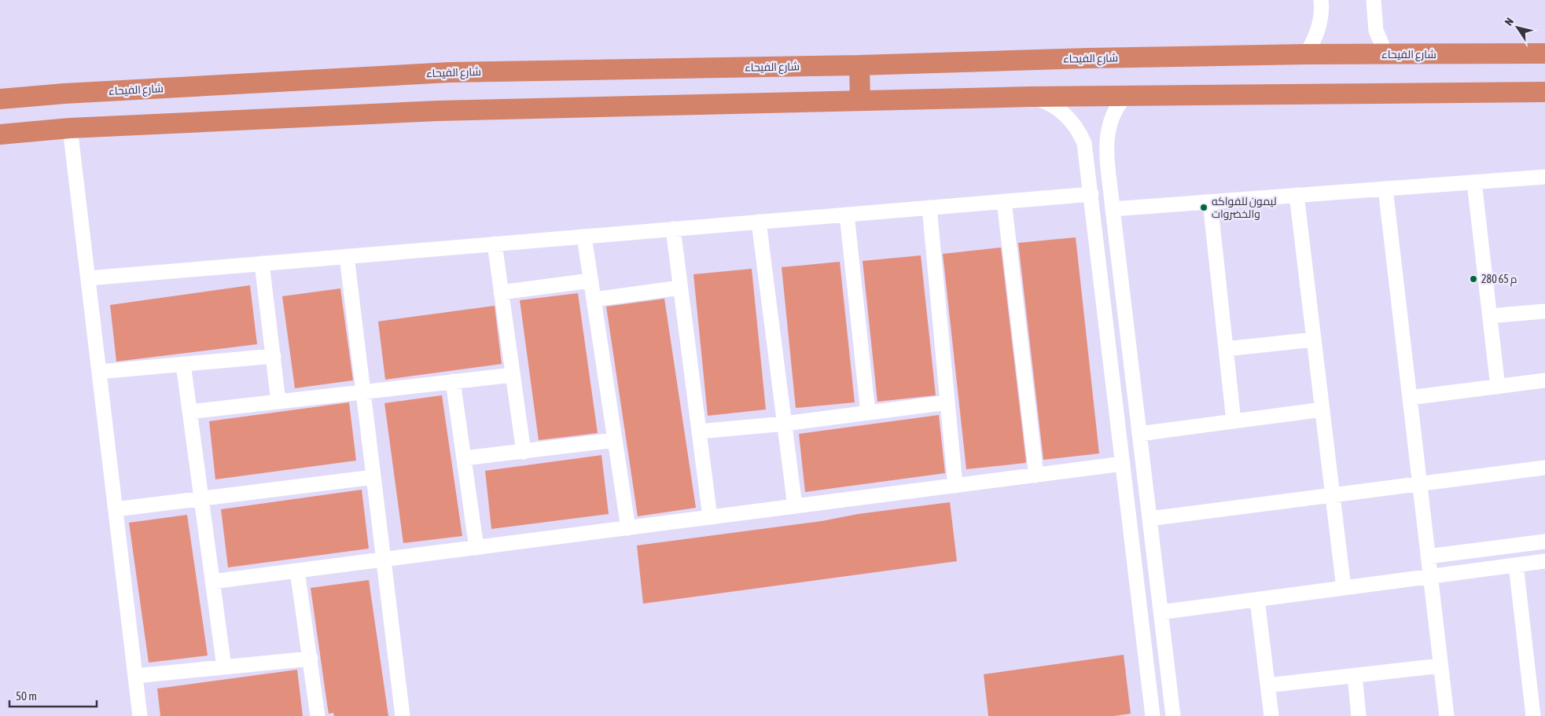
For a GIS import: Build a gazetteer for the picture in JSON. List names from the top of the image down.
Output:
{
  "streets": {
    "highway": ["شارع الفيحاء"]
  },
  "places": ["ليمون للفواكه والخضروات", "280 م 65"],
  "scale_bar": "50 m",
  "north": "top left"
}
